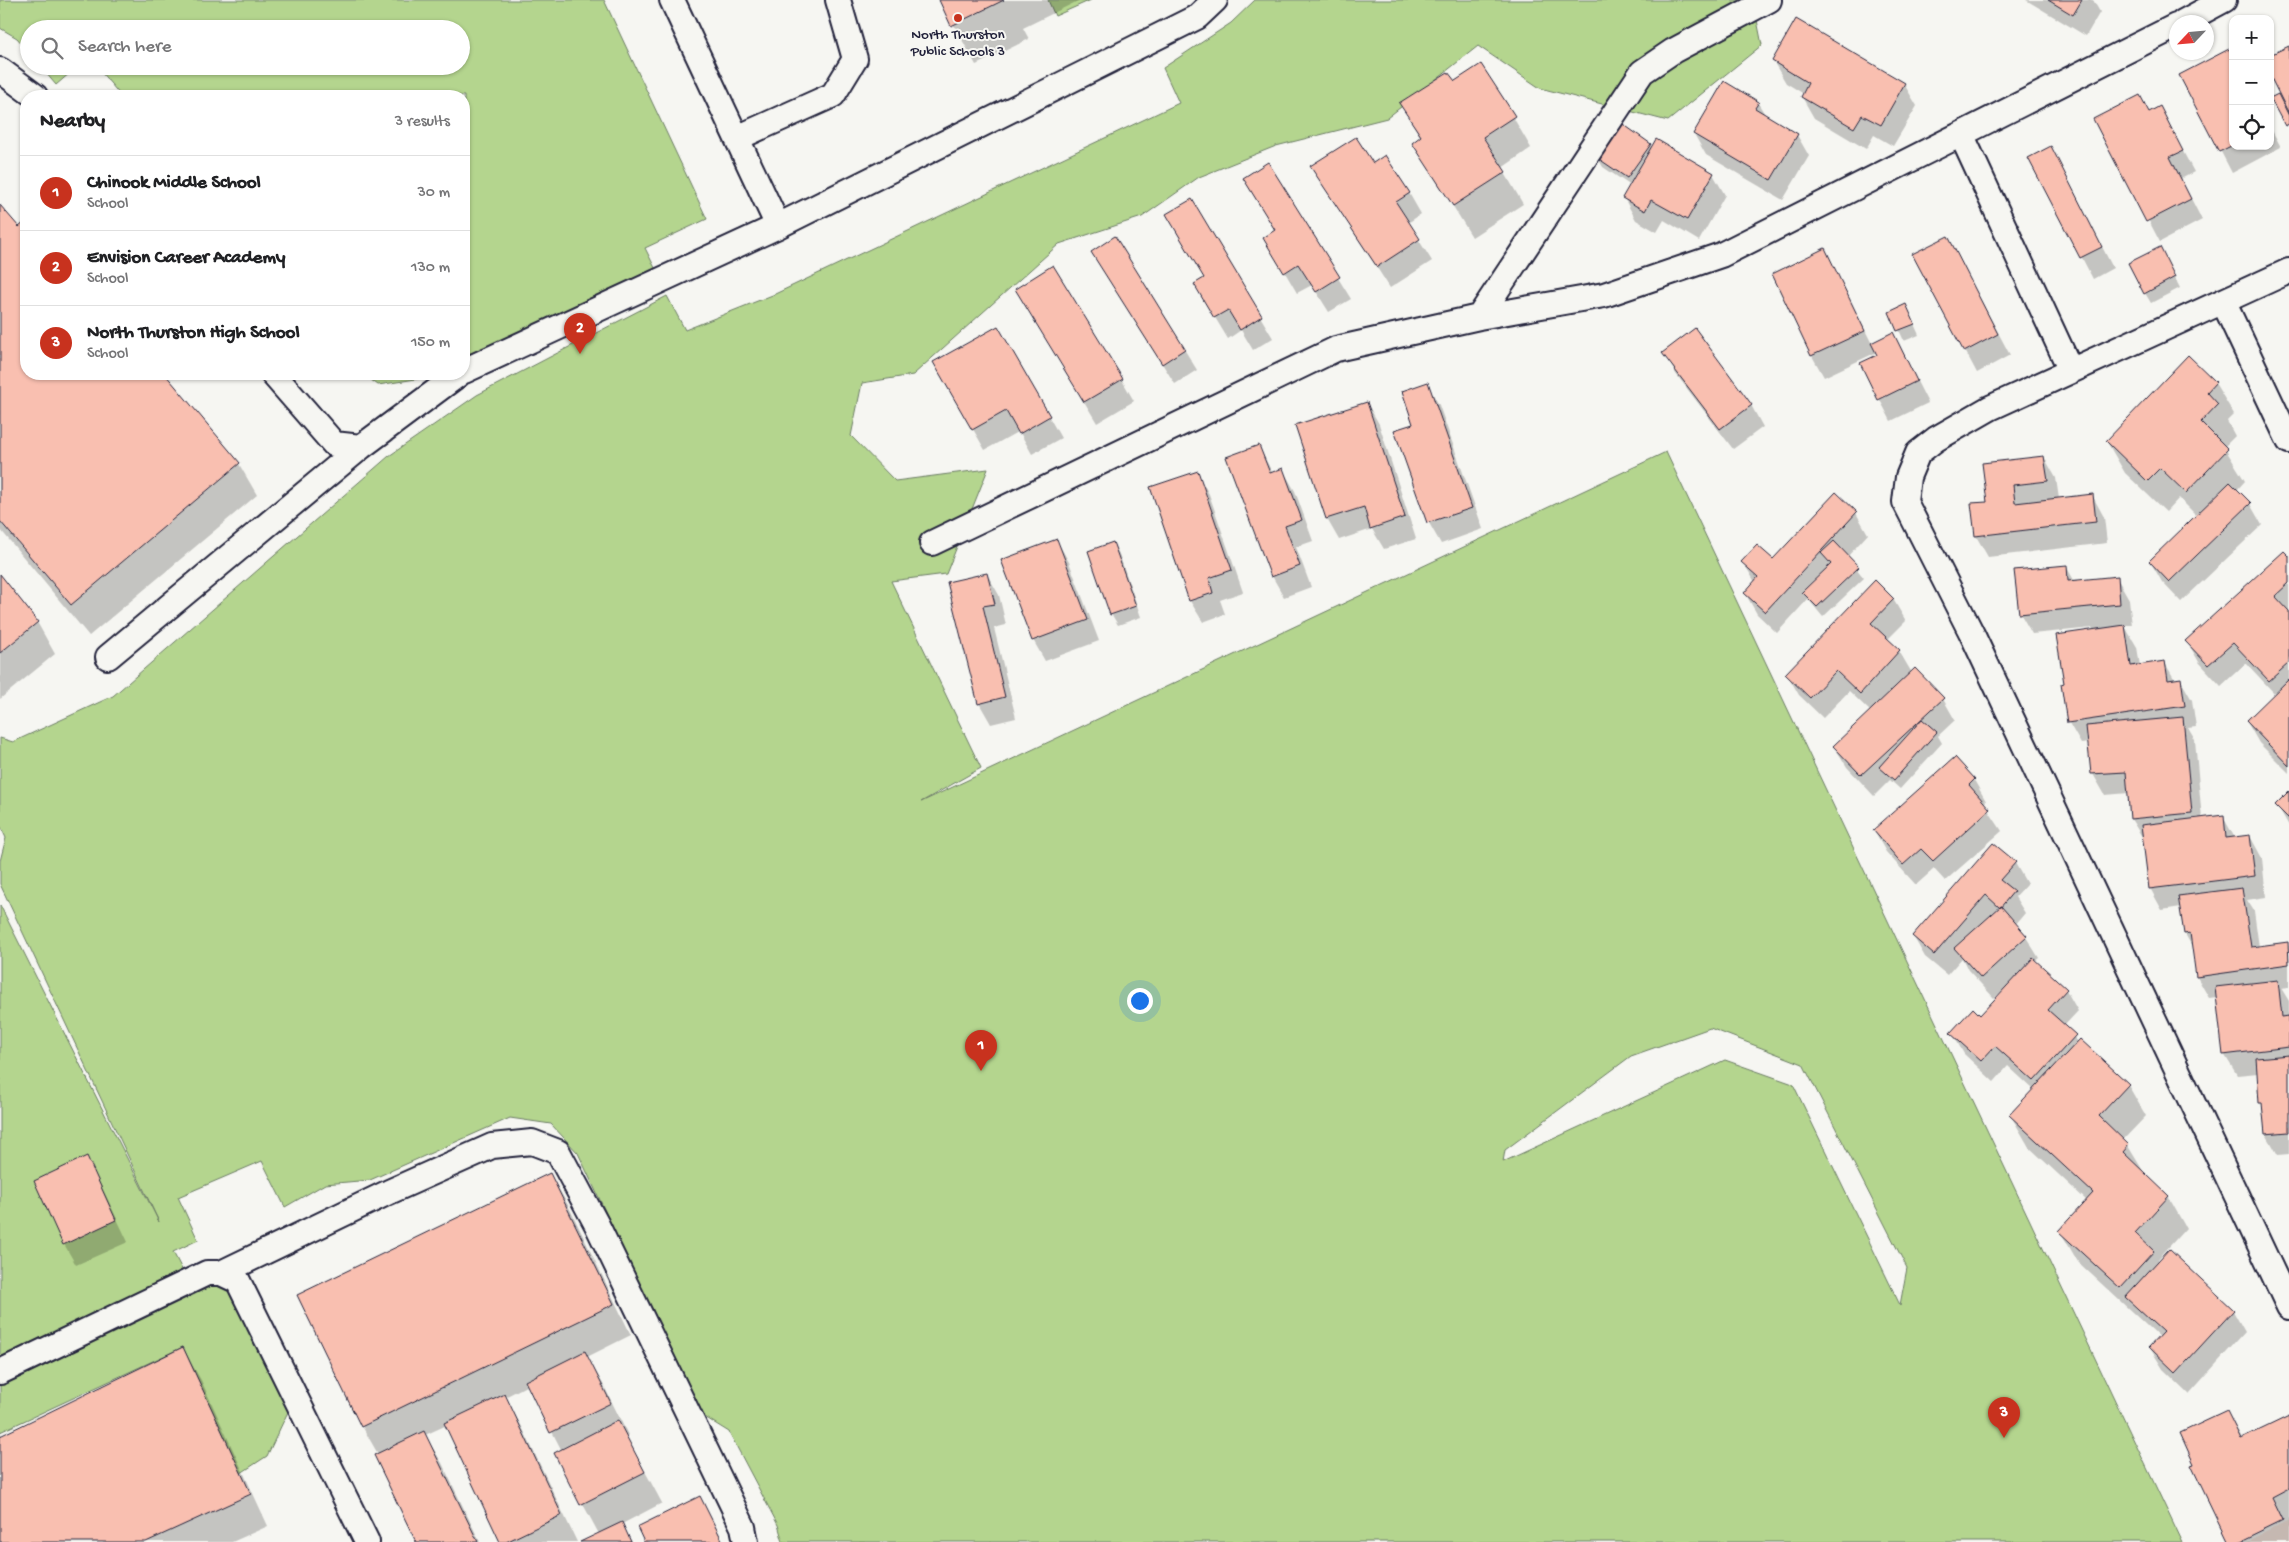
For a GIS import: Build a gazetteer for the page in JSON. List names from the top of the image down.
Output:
{
  "places": ["North Thurston Public Schools 3"],
  "north": "bottom left",
  "page": {
    "map_buttons": ["+", "−"],
    "search": "Search here",
    "heading": ["Nearby", "3 results"],
    "list": [
      {
        "mark": "1",
        "name": "Chinook Middle School",
        "note": "School",
        "value": "30 m"
      },
      {
        "mark": "2",
        "name": "Envision Career Academy",
        "note": "School",
        "value": "130 m"
      },
      {
        "mark": "3",
        "name": "North Thurston High School",
        "note": "School",
        "value": "150 m"
      }
    ],
    "pins": ["2", "1", "3"]
  }
}
